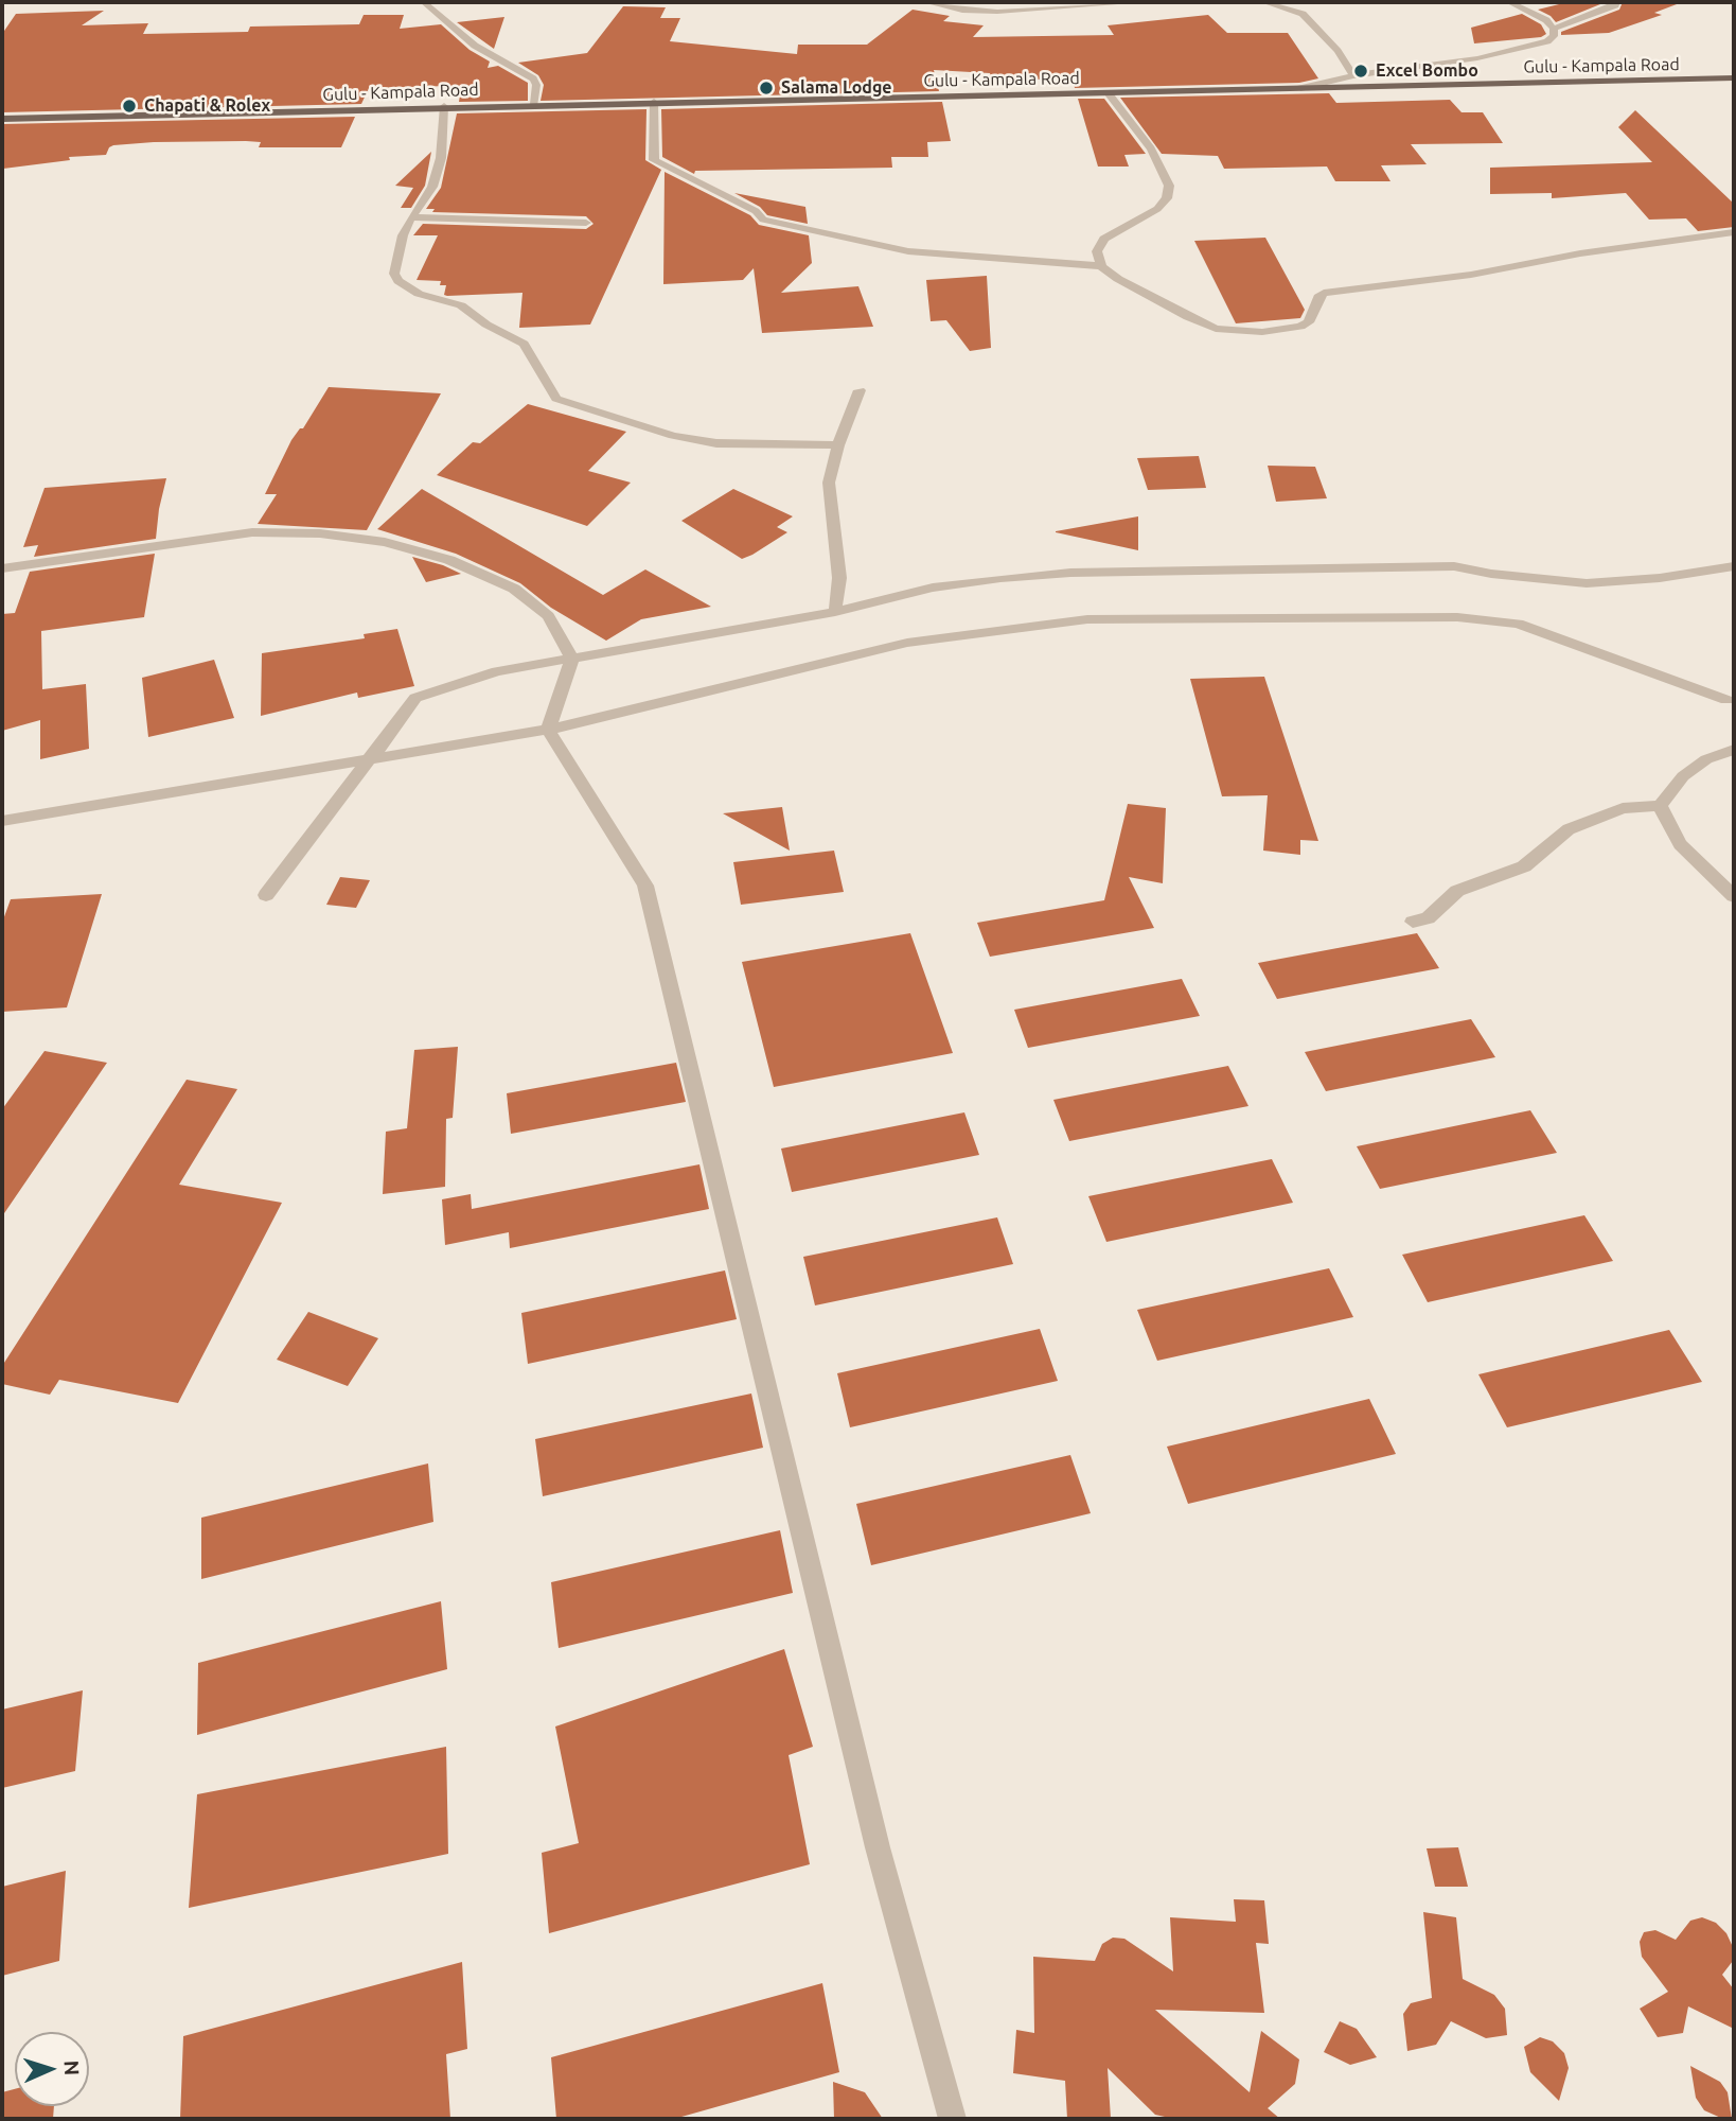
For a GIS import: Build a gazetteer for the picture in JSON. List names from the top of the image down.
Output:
{
  "streets": {
    "main road": ["Gulu - Kampala Road"]
  },
  "places": ["Excel Bombo", "Salama Lodge", "Chapati & Rolex"],
  "north": "right"
}
